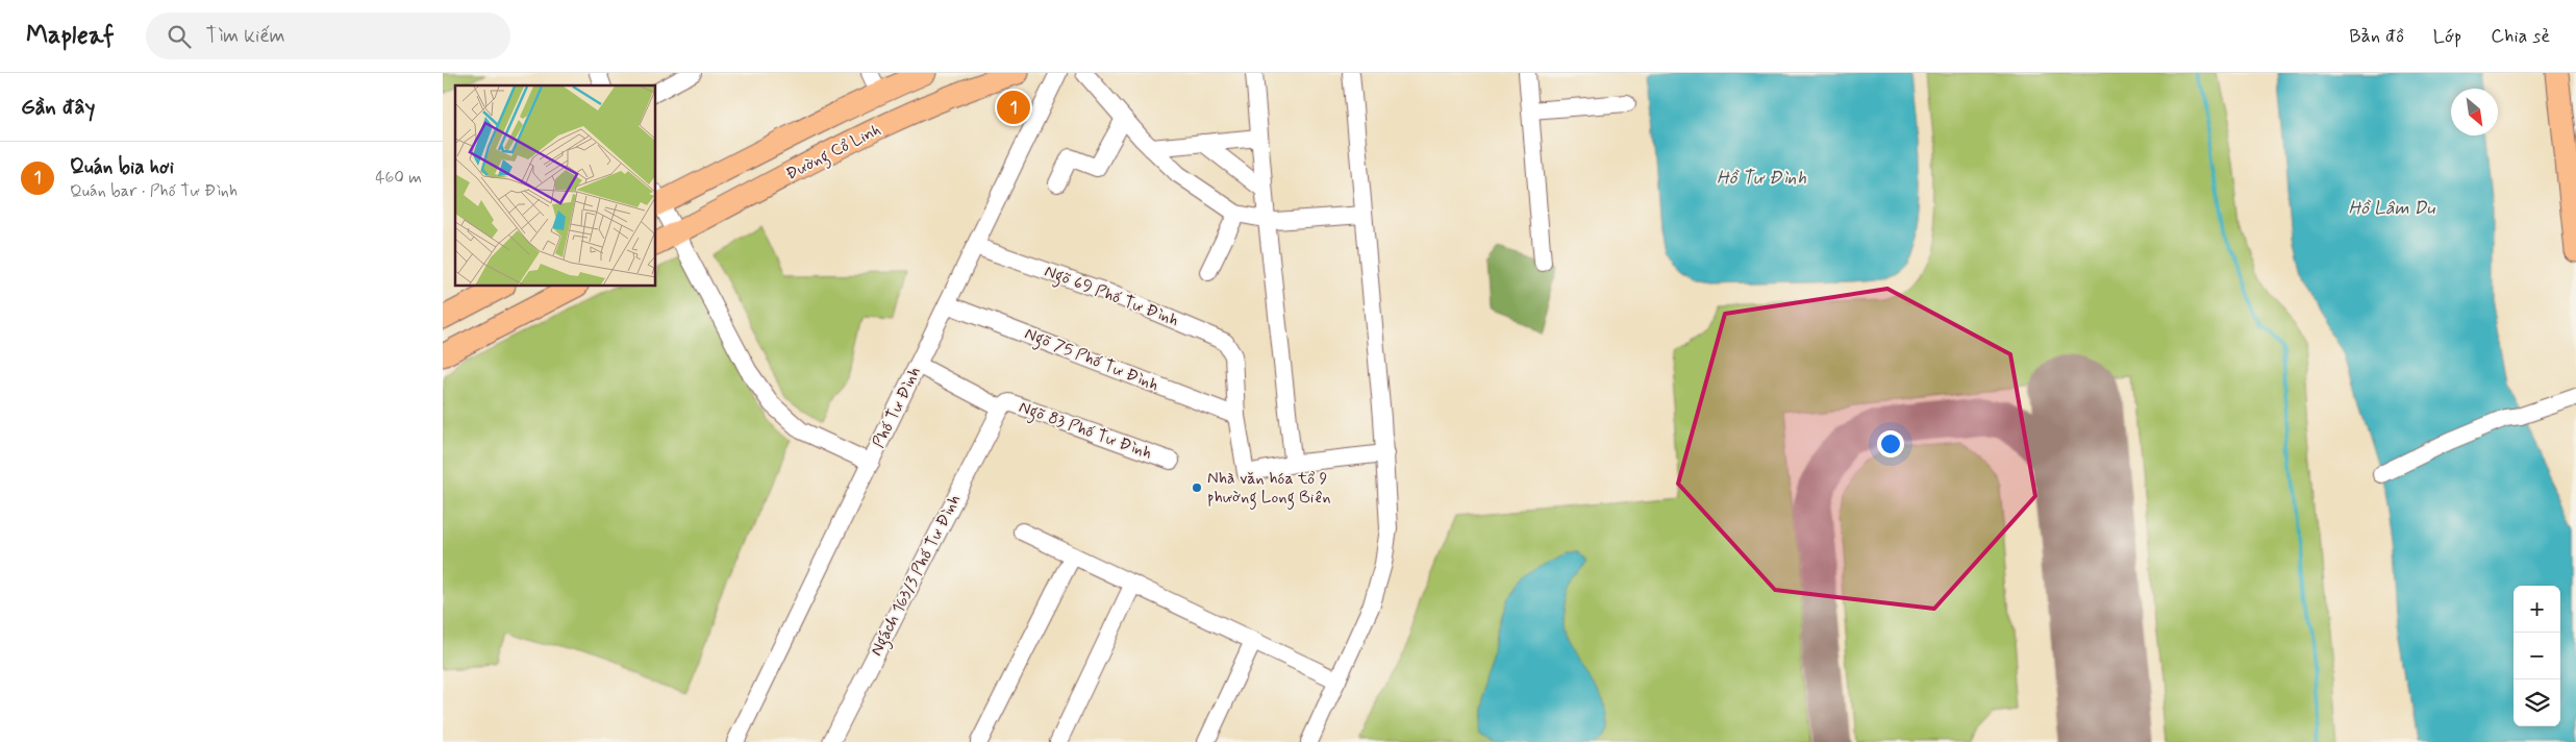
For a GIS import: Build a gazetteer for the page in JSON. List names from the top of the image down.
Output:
{
  "streets": {
    "main road": ["Đường Cổ Linh"],
    "street": [
      "Ngõ 69 Phố Tư Đình",
      "Ngõ 75 Phố Tư Đình",
      "Phố Tư Đình",
      "Ngõ 83 Phố Tư Đình",
      "Ngách 163/3 Phố Tư Đình"
    ]
  },
  "crossings": [
    ["Ngõ 69 Phố Tư Đình", "Ngõ 75 Phố Tư Đình"],
    ["Ngõ 69 Phố Tư Đình", "Phố Tư Đình"],
    ["Ngõ 75 Phố Tư Đình", "Phố Tư Đình"],
    ["Ngõ 83 Phố Tư Đình", "Ngách 163/3 Phố Tư Đình"]
  ],
  "water": ["Hồ Tư Đình", "Hồ Lâm Du"],
  "places": ["Nhà văn hóa tổ 9 phường Long Biên"],
  "north": "bottom right",
  "page": {
    "header": "Mapleaf",
    "search": "Tìm kiếm",
    "nav": ["Bản đồ", "Lớp", "Chia sẻ"],
    "heading": "Gần đây",
    "pins": "1",
    "list": [
      {
        "mark": "1",
        "name": "Quán bia hơi",
        "note": "Quán bar · Phố Tư Đình",
        "value": "460 m"
      }
    ],
    "map_buttons": ["+", "−"]
  }
}
